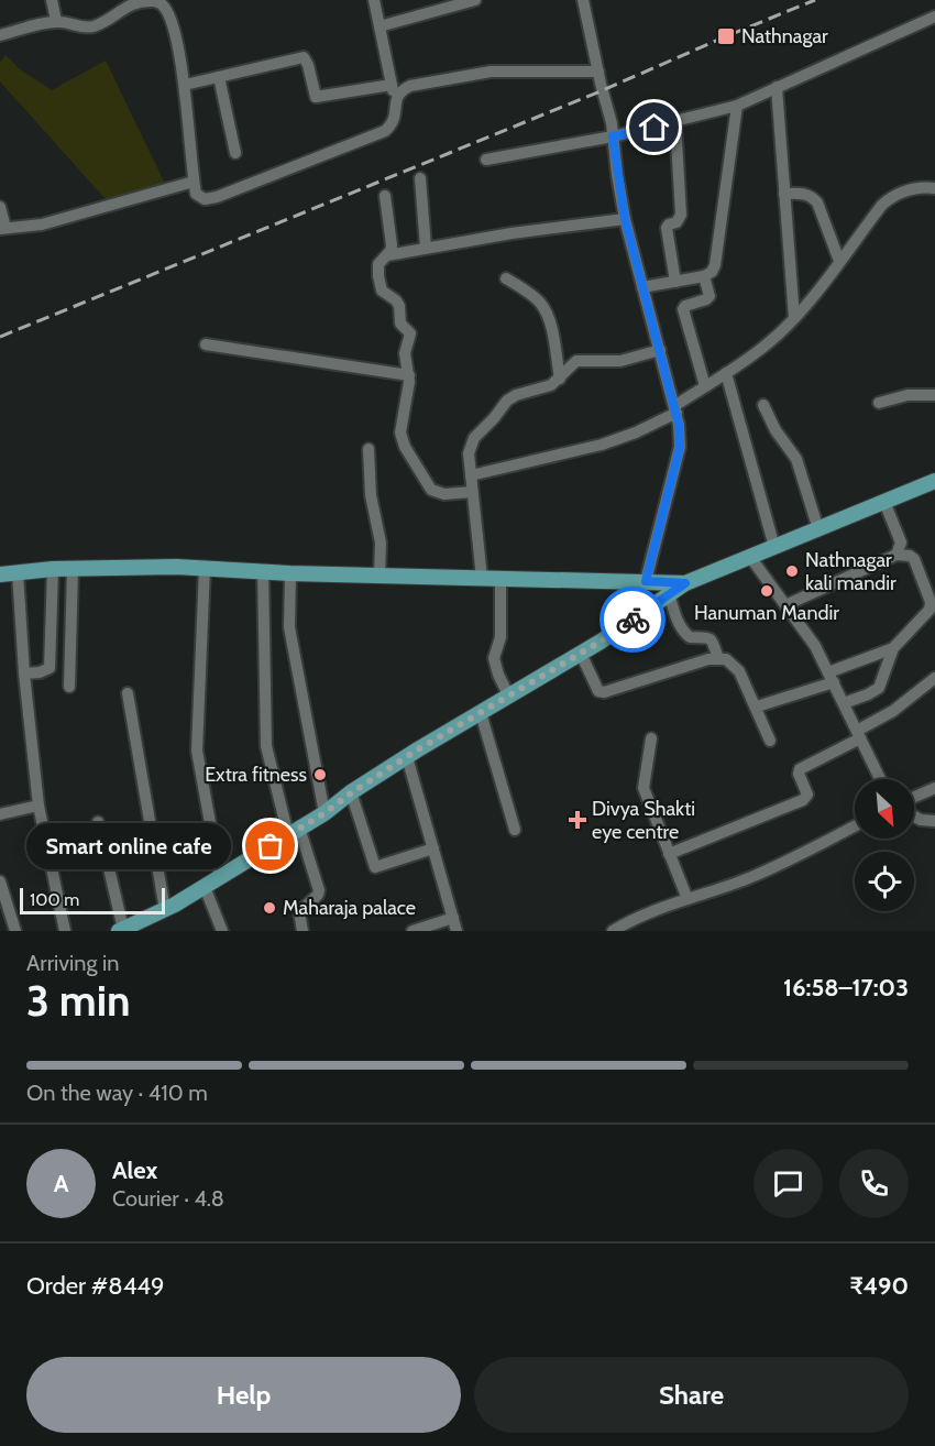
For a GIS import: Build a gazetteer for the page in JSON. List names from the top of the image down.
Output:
{
  "places": {
    "transit": ["Nathnagar"],
    "other": [
      "Nathnagar kali mandir",
      "Hanuman Mandir",
      "Extra fitness",
      "Smart online cafe",
      "Maharaja palace"
    ],
    "health": ["Divya Shakti eye centre"]
  },
  "scale_bar": "100 m",
  "north": "bottom right",
  "page": {
    "bubble": "Smart online cafe",
    "scale": "100 m",
    "heading": ["3 min", "Arriving in", "16:58–17:03"],
    "panel": [
      "Alex",
      "Courier · 4.8",
      "Order #8449",
      "₹490"
    ],
    "bar": "On the way · 410 m",
    "round": "A",
    "buttons": ["Help", "Share"]
  }
}
